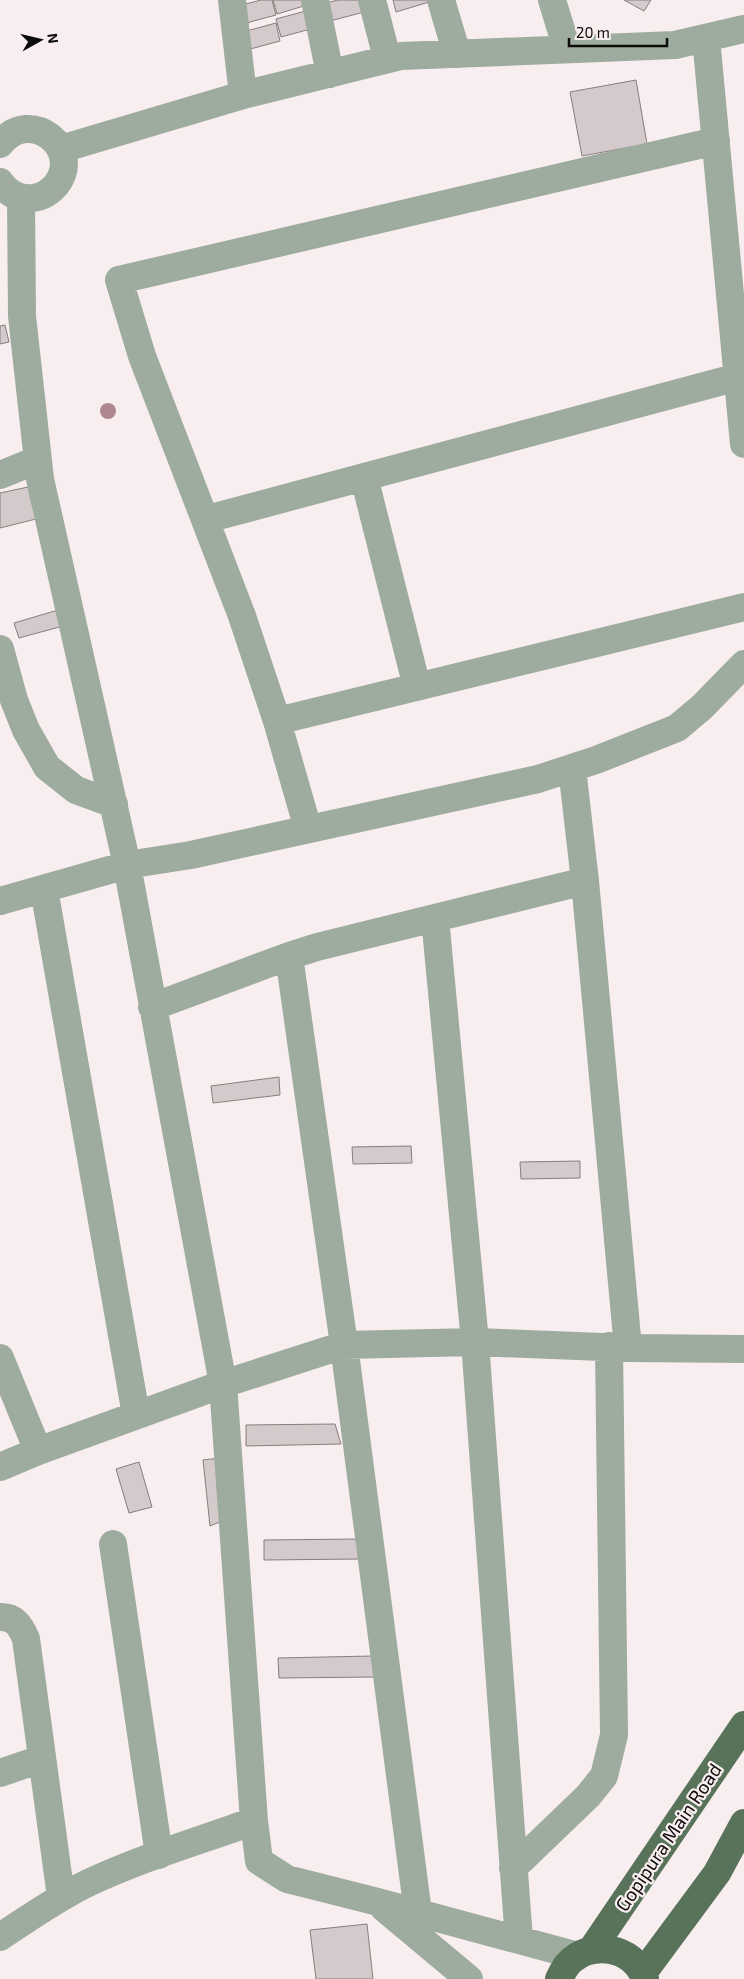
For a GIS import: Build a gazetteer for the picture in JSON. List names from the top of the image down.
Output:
{
  "streets": {
    "main road": ["Gopipura Main Road"]
  },
  "scale_bar": "20 m",
  "north": "right"
}
